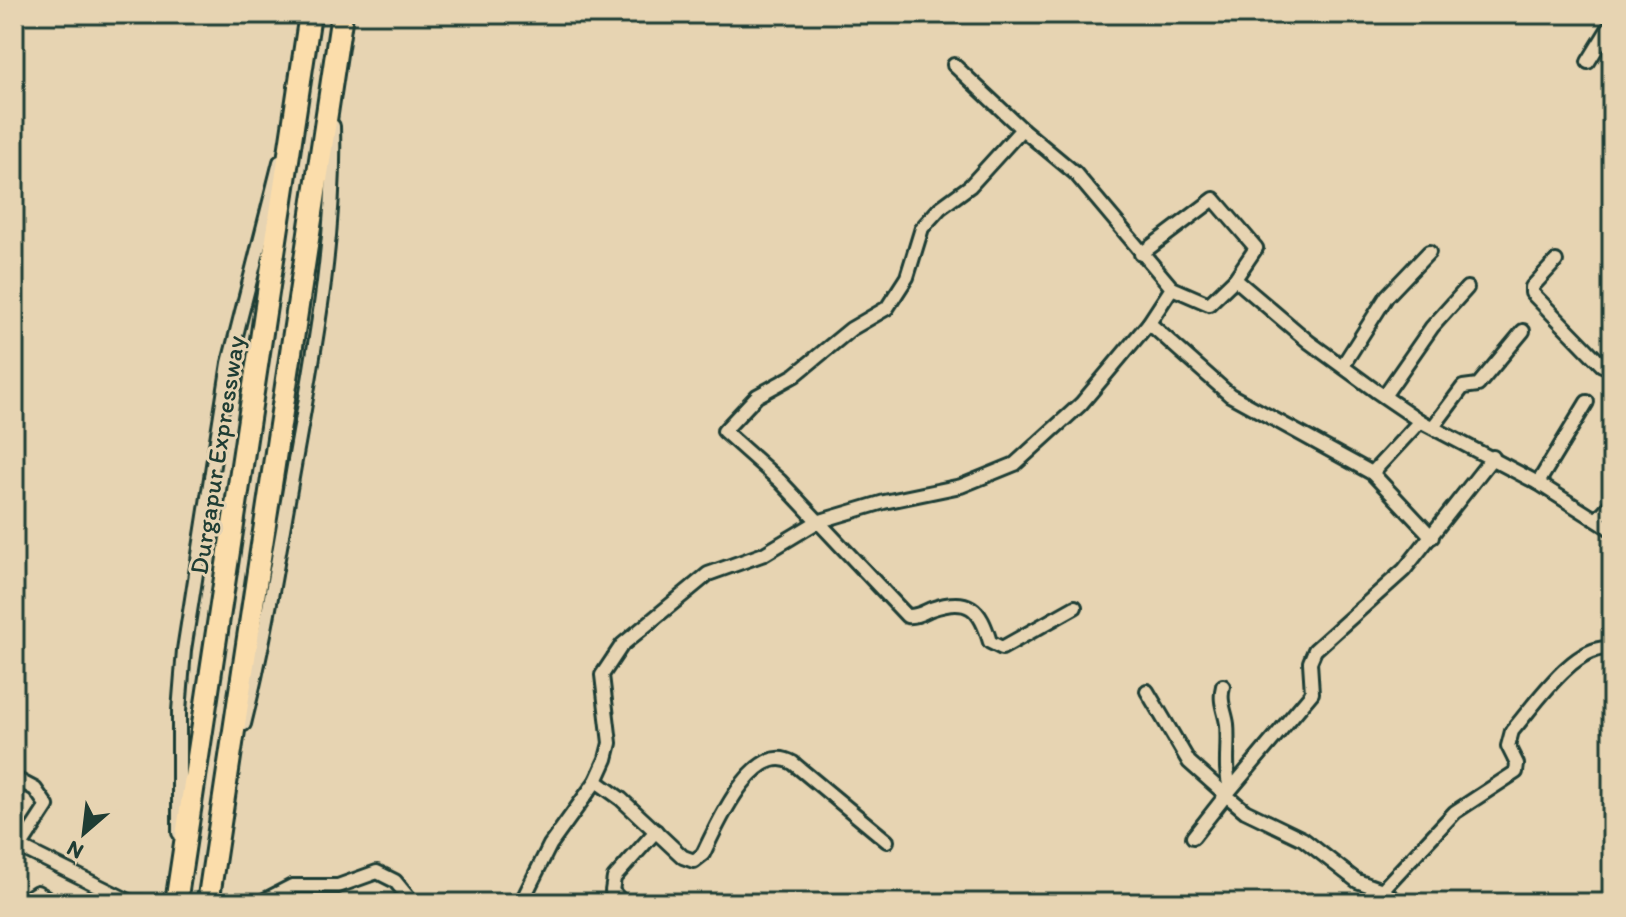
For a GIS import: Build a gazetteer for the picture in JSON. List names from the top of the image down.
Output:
{
  "streets": {
    "highway": ["Durgapur Expressway"]
  },
  "north": "bottom left"
}
